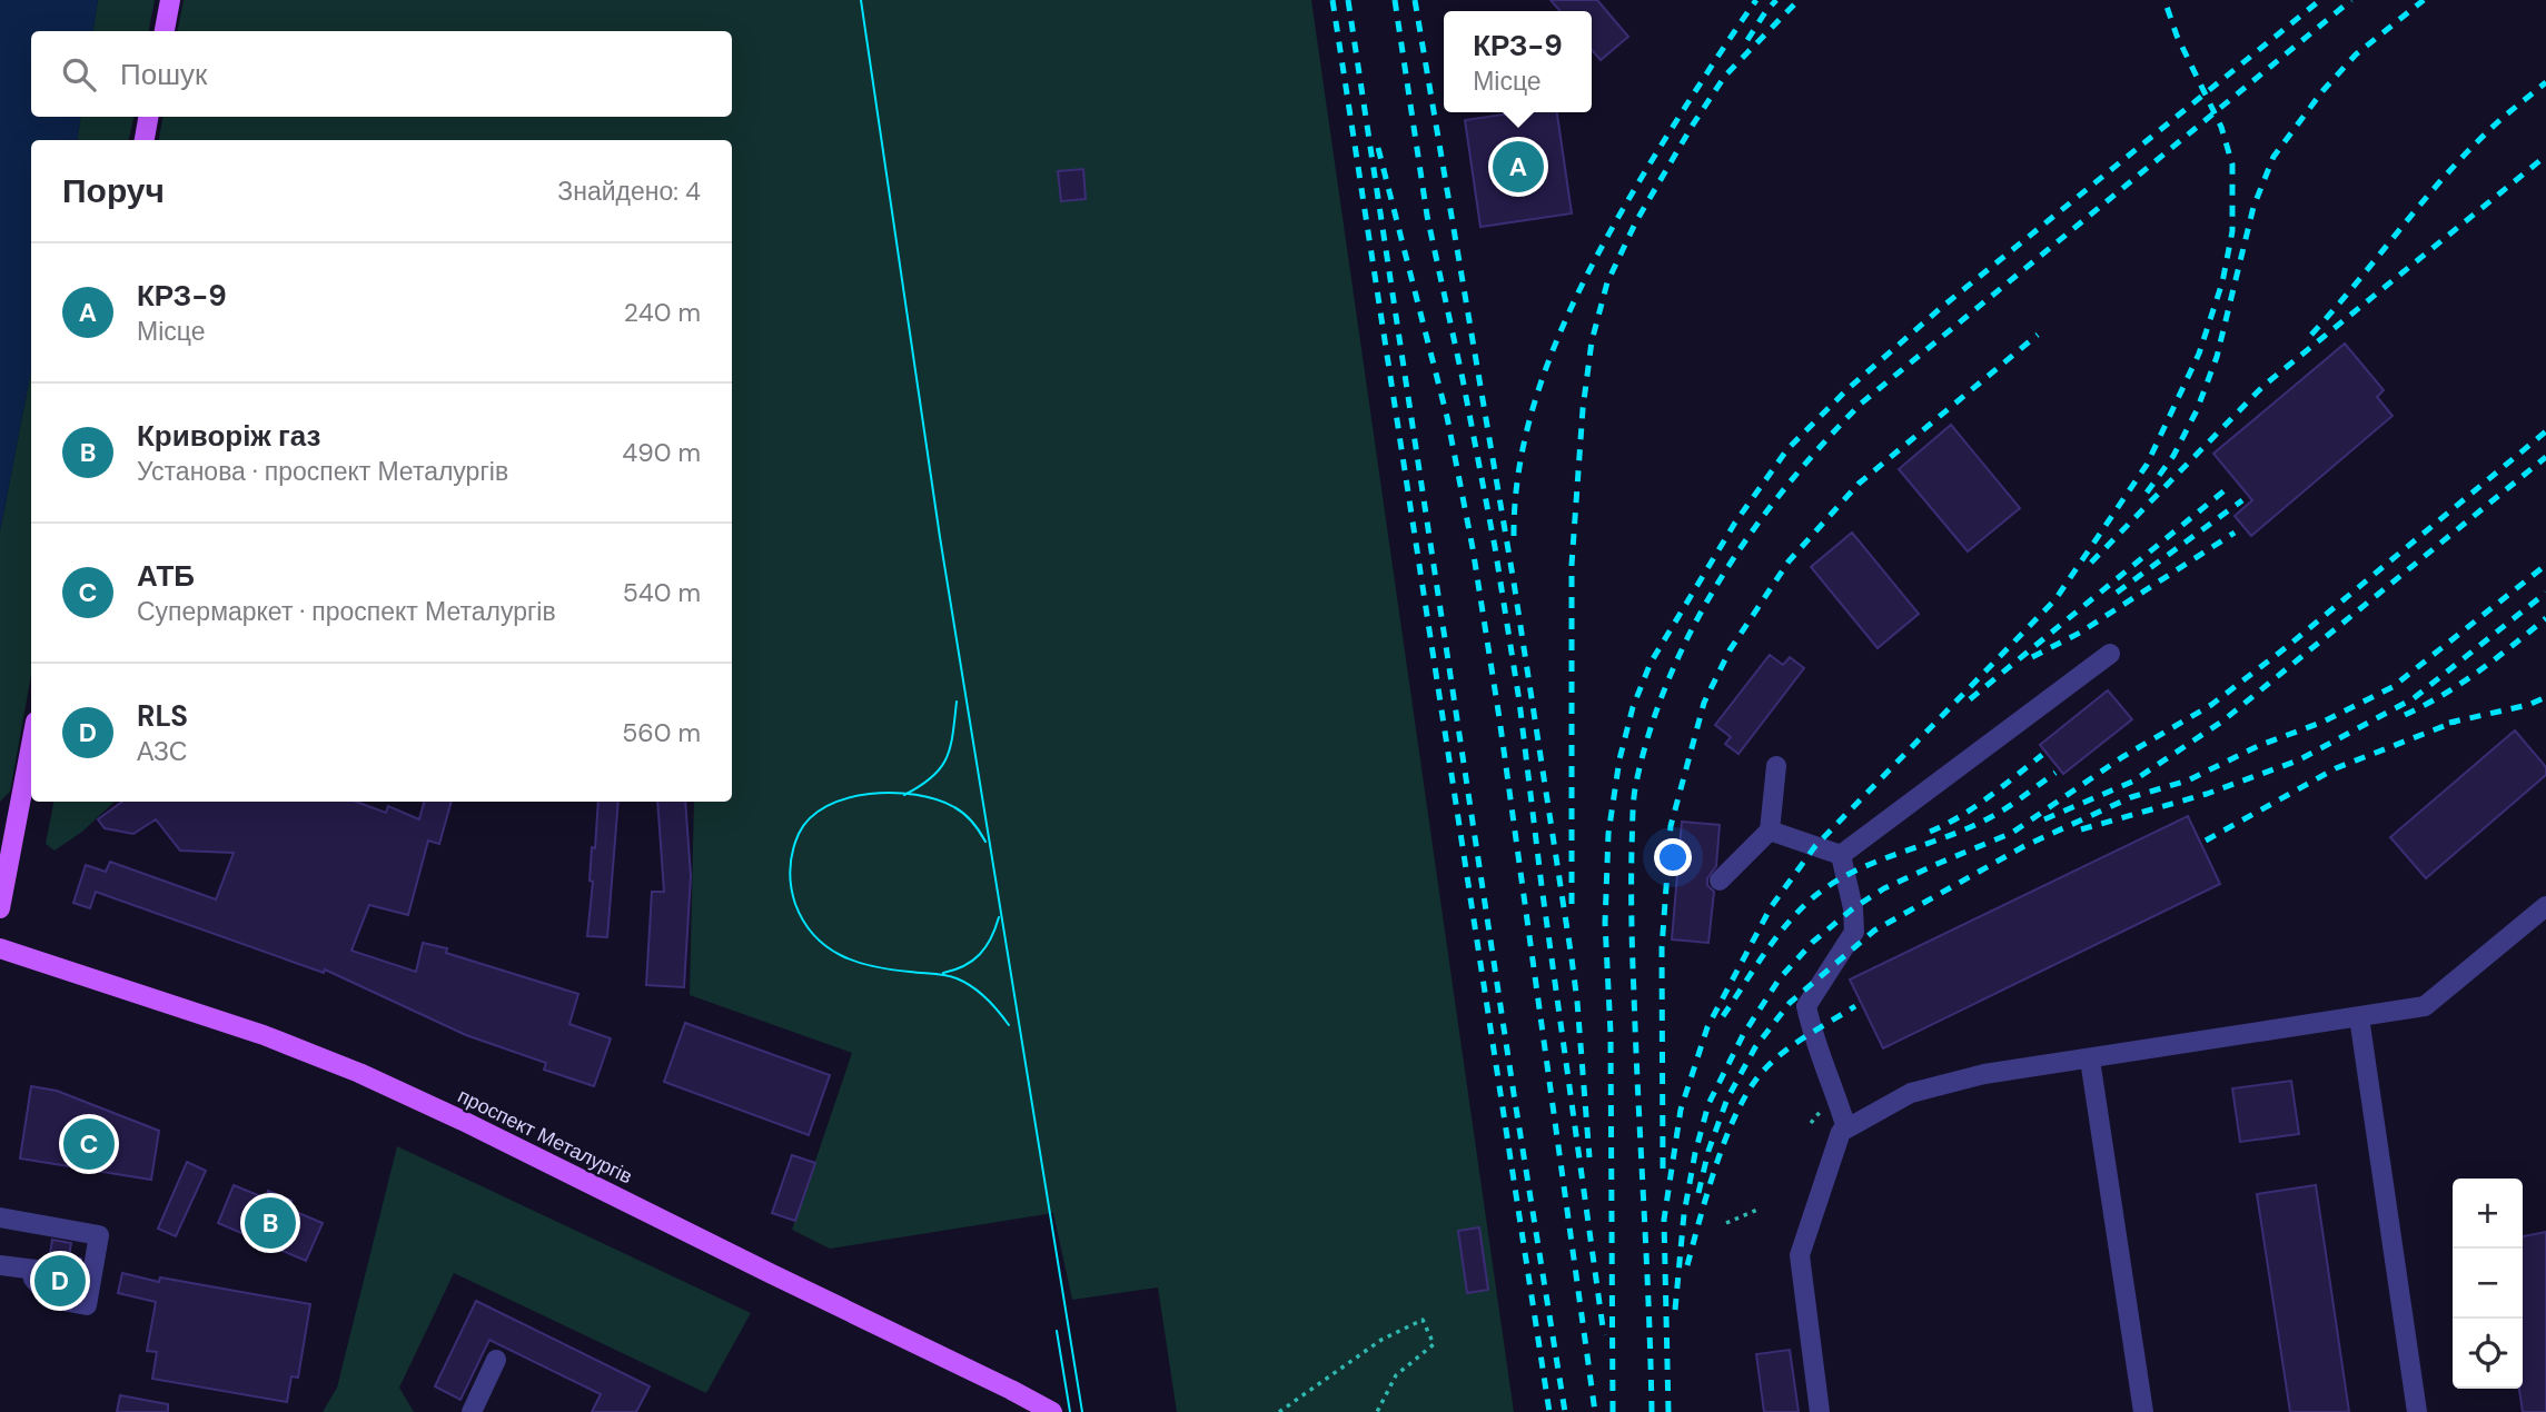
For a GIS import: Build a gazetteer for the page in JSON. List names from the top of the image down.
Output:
{
  "streets": {
    "main road": ["проспект Металургів"]
  },
  "page": {
    "popup": ["КРЗ-9", "Місце"],
    "search": "Пошук",
    "pins": [
      "A",
      "C",
      "B",
      "D"
    ],
    "heading": ["Поруч", "Знайдено: 4"],
    "list": [
      {
        "mark": "A",
        "name": "КРЗ-9",
        "note": "Місце",
        "value": "240 m"
      },
      {
        "mark": "B",
        "name": "Криворіж газ",
        "note": "Установа · проспект Металургів",
        "value": "490 m"
      },
      {
        "mark": "C",
        "name": "АТБ",
        "note": "Супермаркет · проспект Металургів",
        "value": "540 m"
      },
      {
        "mark": "D",
        "name": "RLS",
        "note": "АЗС",
        "value": "560 m"
      }
    ],
    "map_buttons": ["+", "−"]
  }
}
